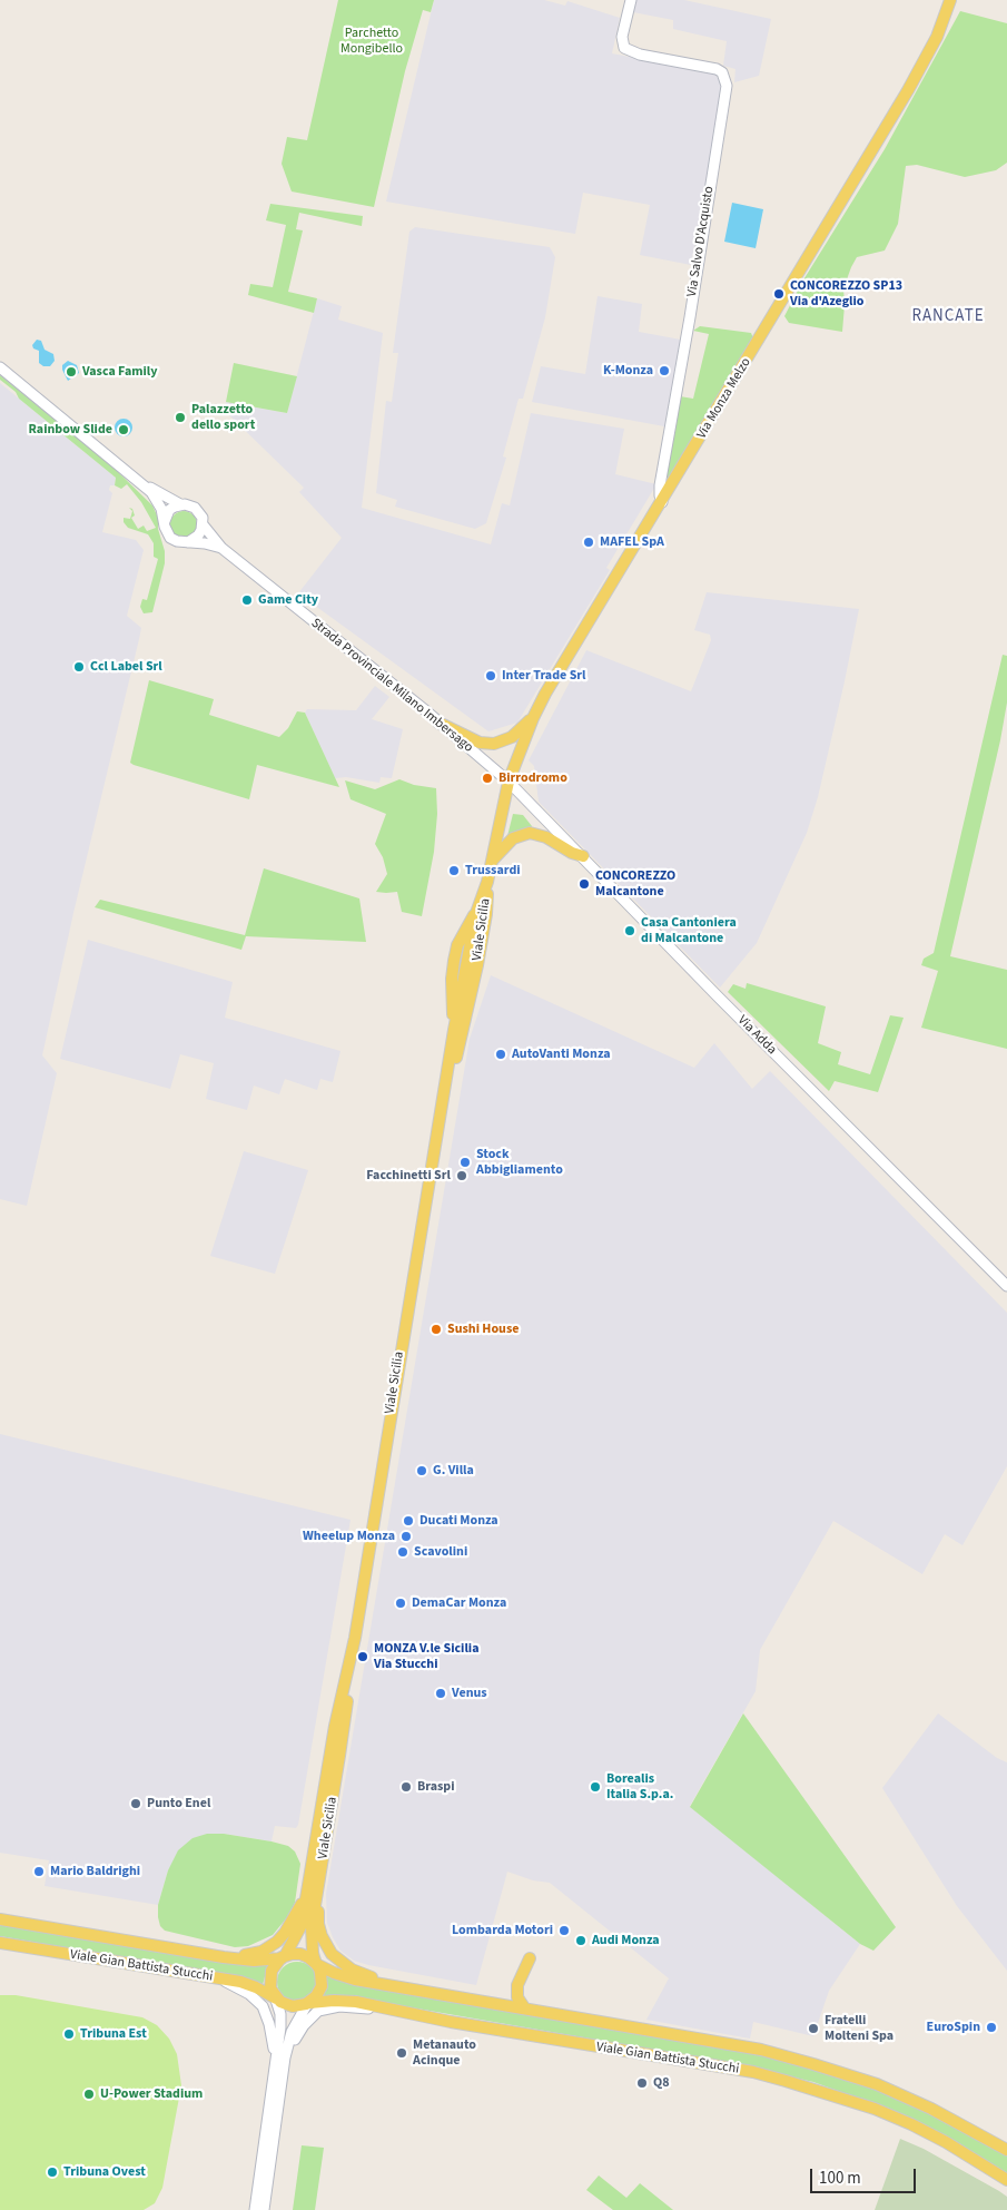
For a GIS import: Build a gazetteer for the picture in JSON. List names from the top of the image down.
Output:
{
  "streets": {
    "main road": [
      "Via Salvo D'Acquisto",
      "Via Monza Melzo",
      "Strada Provinciale Milano Imbersago",
      "Viale Sicilia",
      "Via Adda",
      "Viale Gian Battista Stucchi"
    ]
  },
  "crossings": [
    ["Via Salvo D'Acquisto", "Via Monza Melzo"],
    ["Via Monza Melzo", "Strada Provinciale Milano Imbersago"],
    ["Via Monza Melzo", "Viale Sicilia"],
    ["Via Monza Melzo", "Via Adda"],
    ["Strada Provinciale Milano Imbersago", "Viale Sicilia"],
    ["Strada Provinciale Milano Imbersago", "Via Adda"],
    ["Viale Sicilia", "Via Adda"],
    ["Viale Sicilia", "Viale Gian Battista Stucchi"]
  ],
  "districts": ["RANCATE"],
  "parks": ["Parchetto Mongibello"],
  "places": [
    "CONCOREZZO SP13 Via d'Azeglio",
    "K-Monza",
    "Vasca Family",
    "Palazzetto dello sport",
    "Rainbow Slide",
    "MAFEL SpA",
    "Game City",
    "Ccl Label Srl",
    "Inter Trade Srl",
    "Birrodromo",
    "Trussardi",
    "CONCOREZZO Malcantone",
    "Casa Cantoniera di Malcantone",
    "AutoVanti Monza",
    "Stock Abbigliamento",
    "Facchinetti Srl",
    "Sushi House",
    "G. Villa",
    "Ducati Monza",
    "Wheelup Monza",
    "Scavolini",
    "DemaCar Monza",
    "MONZA V.le Sicilia Via Stucchi",
    "Venus",
    "Braspi",
    "Borealis Italia S.p.a.",
    "Punto Enel",
    "Mario Baldrighi",
    "Lombarda Motori",
    "Audi Monza",
    "EuroSpin",
    "Fratelli Molteni Spa",
    "Tribuna Est",
    "Metanauto Acinque",
    "Q8",
    "U-Power Stadium",
    "Tribuna Ovest"
  ],
  "scale_bar": "100 m"
}
